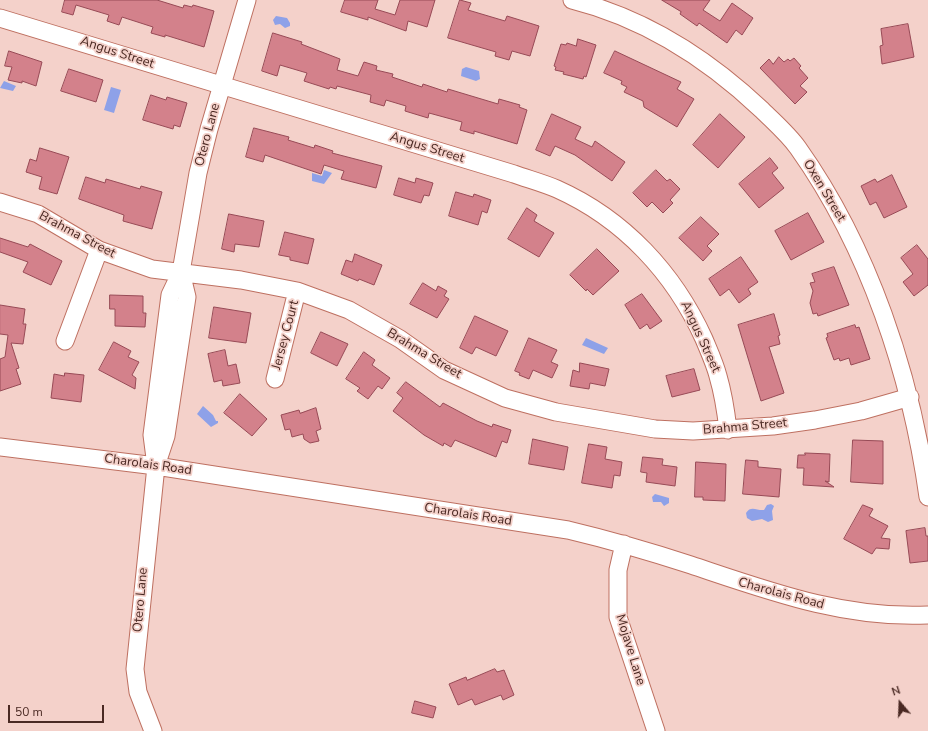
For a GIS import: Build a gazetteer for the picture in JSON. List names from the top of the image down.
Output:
{
  "streets": {
    "street": [
      "Angus Street",
      "Otero Lane",
      "Oxen Street",
      "Brahma Street",
      "Jersey Court",
      "Charolais Road",
      "Mojave Lane"
    ]
  },
  "crossings": [
    ["Angus Street", "Otero Lane"],
    ["Angus Street", "Brahma Street"],
    ["Otero Lane", "Brahma Street"],
    ["Otero Lane", "Charolais Road"],
    ["Oxen Street", "Brahma Street"],
    ["Brahma Street", "Jersey Court"],
    ["Charolais Road", "Mojave Lane"]
  ],
  "scale_bar": "50 m",
  "north": "top"
}
